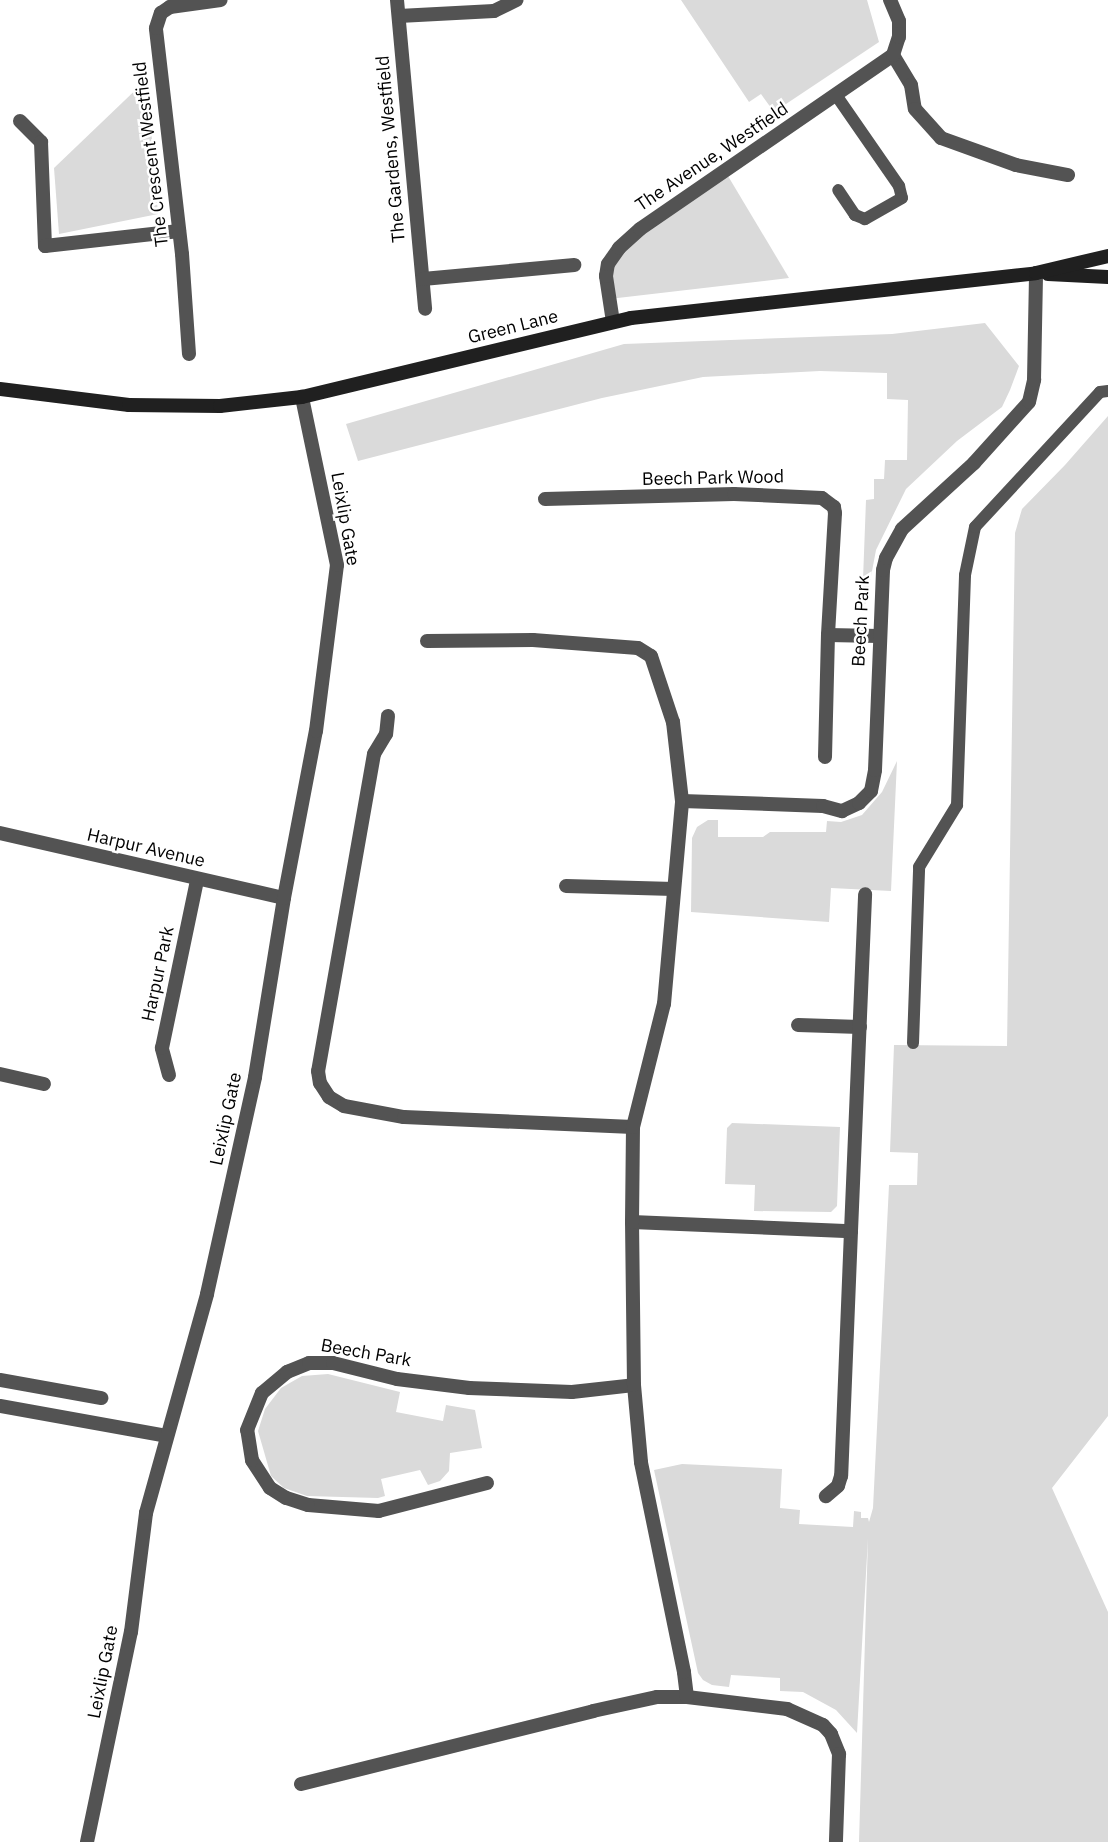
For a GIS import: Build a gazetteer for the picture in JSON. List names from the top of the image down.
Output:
{
  "streets": {
    "street": [
      "The Gardens, Westfield",
      "The Crescent Westfield",
      "The Avenue, Westfield",
      "Green Lane",
      "Beech Park Wood",
      "Leixlip Gate",
      "Beech Park",
      "Harpur Avenue",
      "Harpur Park"
    ]
  },
  "crossings": [
    ["The Avenue, Westfield", "Green Lane"],
    ["Green Lane", "Leixlip Gate"],
    ["Green Lane", "Beech Park"],
    ["Leixlip Gate", "Harpur Avenue"],
    ["Harpur Avenue", "Harpur Park"]
  ]
}
